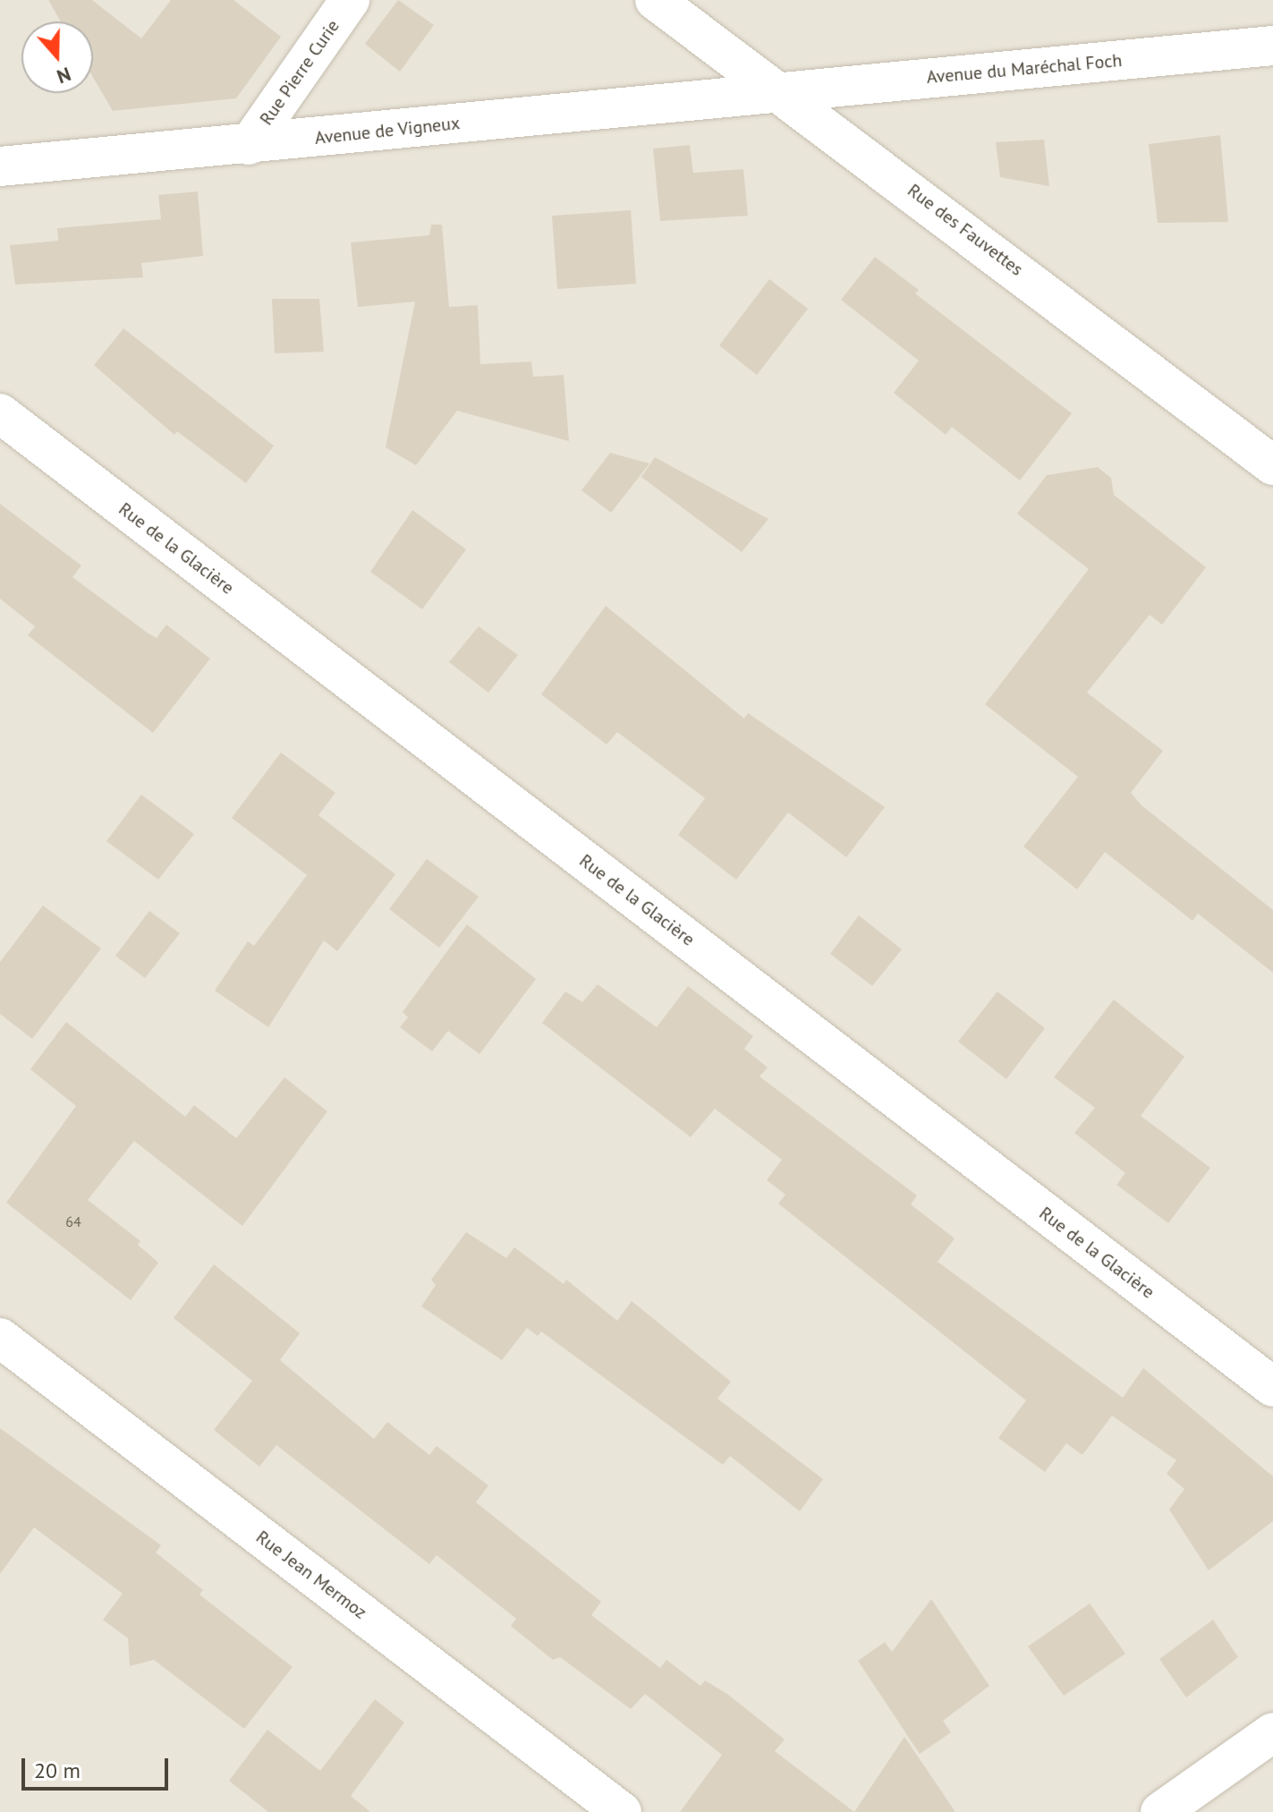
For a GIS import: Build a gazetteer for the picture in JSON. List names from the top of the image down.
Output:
{
  "streets": {
    "street": [
      "Avenue du Maréchal Foch",
      "Rue Pierre Curie",
      "Avenue de Vigneux",
      "Rue des Fauvettes",
      "Rue de la Glacière",
      "Rue Jean Mermoz"
    ]
  },
  "crossings": [
    ["Avenue du Maréchal Foch", "Avenue de Vigneux"],
    ["Avenue du Maréchal Foch", "Rue des Fauvettes"],
    ["Rue Pierre Curie", "Avenue de Vigneux"],
    ["Avenue de Vigneux", "Rue des Fauvettes"]
  ],
  "house_numbers": ["64"],
  "scale_bar": "20 m",
  "north": "bottom"
}
